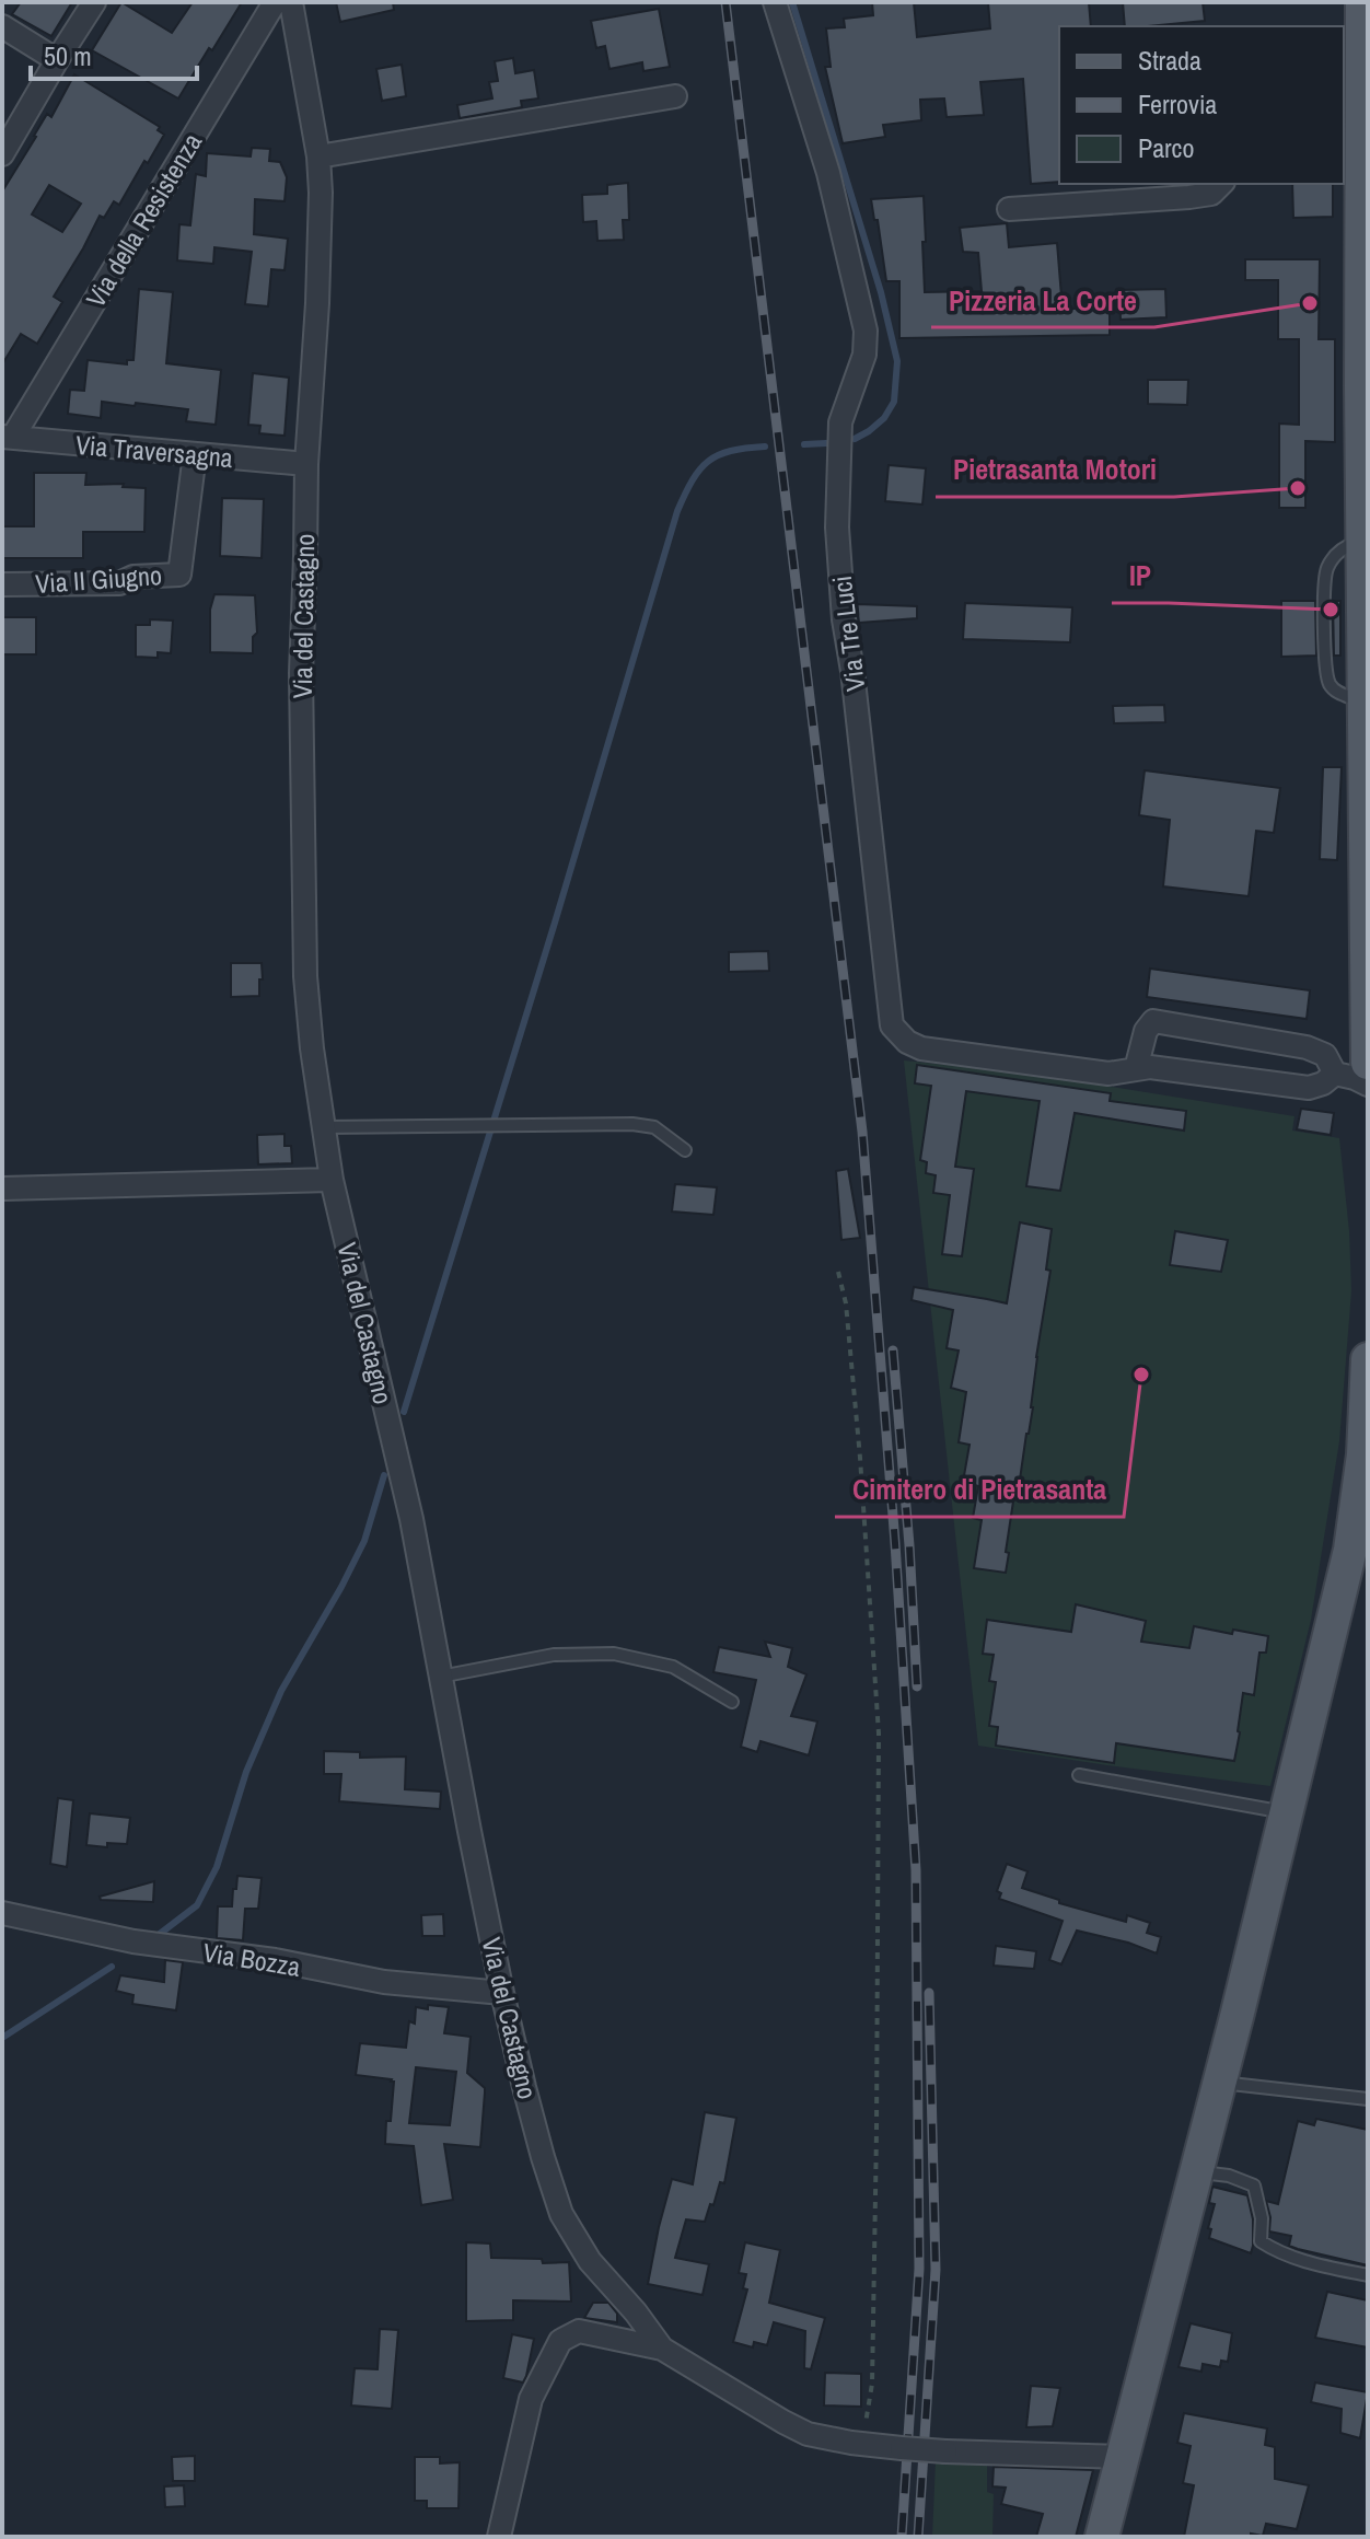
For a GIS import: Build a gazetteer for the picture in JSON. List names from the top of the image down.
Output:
{
  "streets": {
    "street": [
      "Via della Resistenza",
      "Via Traversagna",
      "Via II Giugno",
      "Via del Castagno",
      "Via Tre Luci",
      "Via Bozza"
    ]
  },
  "crossings": [
    ["Via della Resistenza", "Via Traversagna"],
    ["Via Traversagna", "Via II Giugno"],
    ["Via Traversagna", "Via del Castagno"],
    ["Via del Castagno", "Via Bozza"]
  ],
  "places": [
    "Pizzeria La Corte",
    "Pietrasanta Motori",
    "IP",
    "Cimitero di Pietrasanta"
  ],
  "legend": ["Strada", "Ferrovia", "Parco"],
  "scale_bar": "50 m"
}
